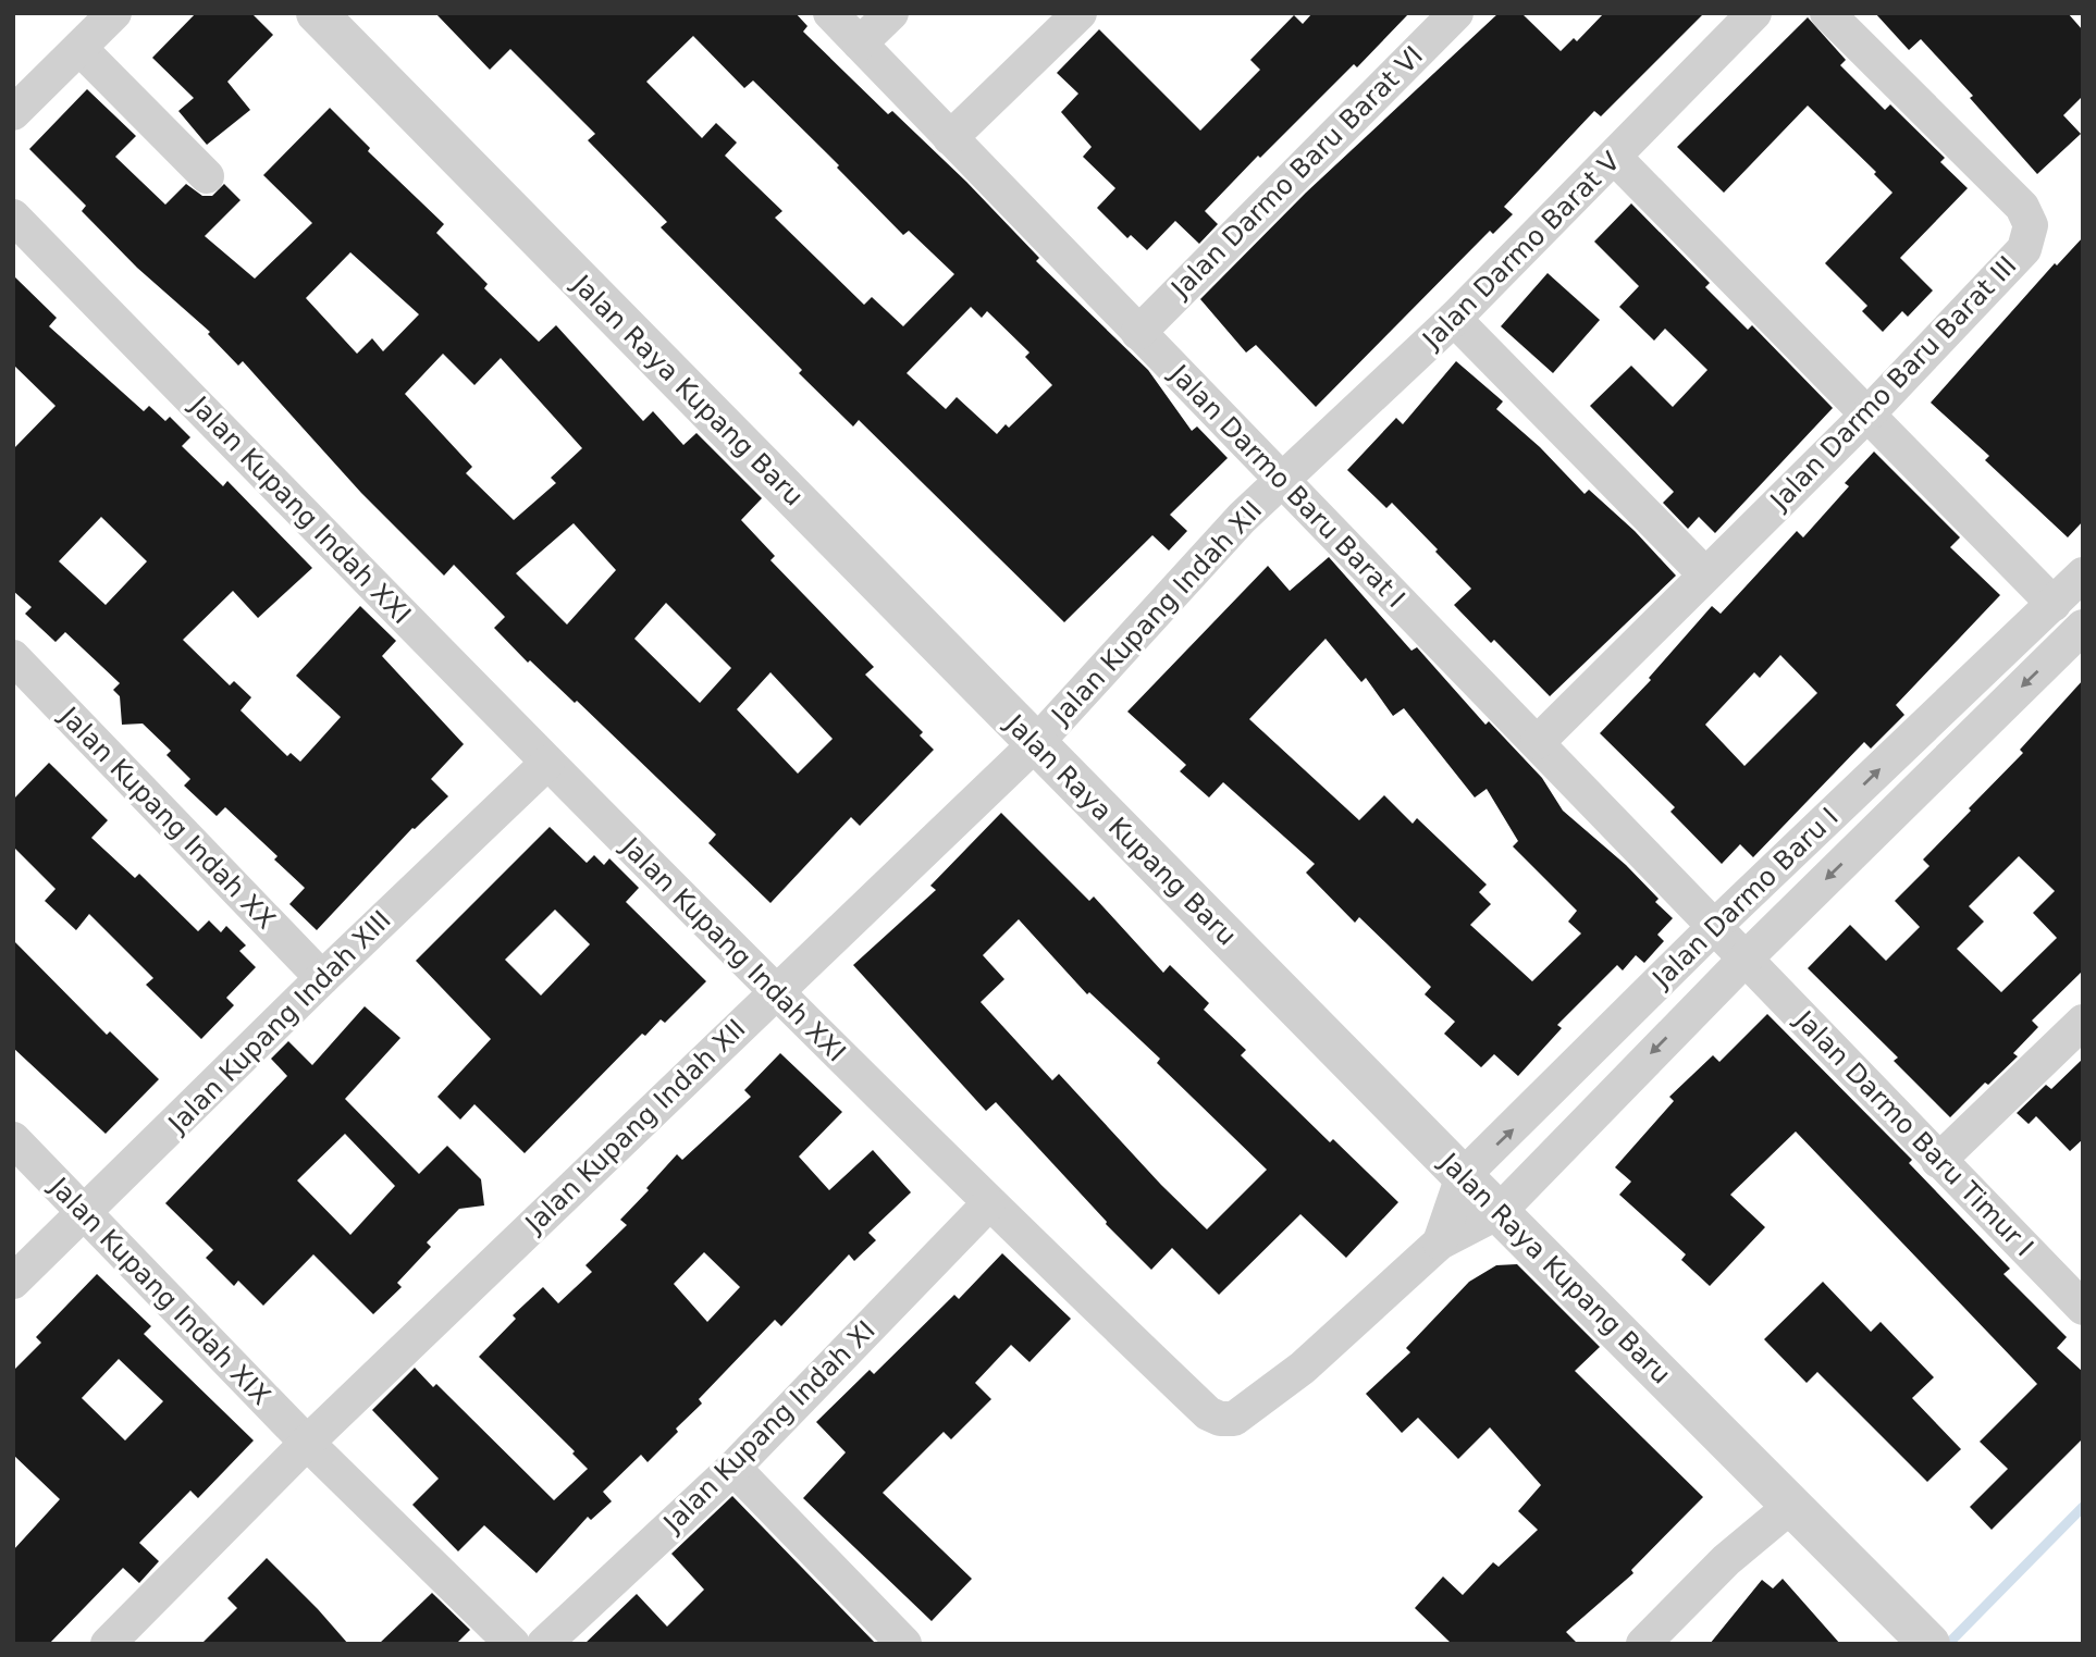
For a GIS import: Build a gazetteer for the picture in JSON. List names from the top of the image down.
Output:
{
  "streets": {
    "street": [
      "Jalan Darmo Baru Barat VI",
      "Jalan Darmo Barat V",
      "Jalan Darmo Baru Barat III",
      "Jalan Raya Kupang Baru",
      "Jalan Darmo Baru Barat I",
      "Jalan Kupang Indah XXI",
      "Jalan Kupang Indah XII",
      "Jalan Kupang Indah XX",
      "Jalan Darmo Baru I",
      "Jalan Kupang Indah XIII",
      "Jalan Darmo Baru Timur I",
      "Jalan Kupang Indah XIX",
      "Jalan Kupang Indah XI"
    ]
  },
  "crossings": [
    ["Jalan Darmo Baru Barat VI", "Jalan Darmo Baru Barat I"],
    ["Jalan Darmo Barat V", "Jalan Darmo Baru Barat I"],
    ["Jalan Darmo Barat V", "Jalan Kupang Indah XII"],
    ["Jalan Darmo Baru Barat III", "Jalan Darmo Baru Barat I"],
    ["Jalan Raya Kupang Baru", "Jalan Kupang Indah XXI"],
    ["Jalan Raya Kupang Baru", "Jalan Kupang Indah XII"],
    ["Jalan Raya Kupang Baru", "Jalan Darmo Baru I"],
    ["Jalan Darmo Baru Barat I", "Jalan Kupang Indah XII"],
    ["Jalan Darmo Baru Barat I", "Jalan Darmo Baru I"],
    ["Jalan Darmo Baru Barat I", "Jalan Darmo Baru Timur I"],
    ["Jalan Kupang Indah XXI", "Jalan Kupang Indah XII"],
    ["Jalan Kupang Indah XXI", "Jalan Darmo Baru I"],
    ["Jalan Kupang Indah XXI", "Jalan Kupang Indah XIII"],
    ["Jalan Kupang Indah XXI", "Jalan Kupang Indah XI"],
    ["Jalan Kupang Indah XII", "Jalan Kupang Indah XIX"],
    ["Jalan Kupang Indah XX", "Jalan Kupang Indah XIII"],
    ["Jalan Darmo Baru I", "Jalan Darmo Baru Timur I"],
    ["Jalan Kupang Indah XIII", "Jalan Kupang Indah XIX"]
  ]
}
